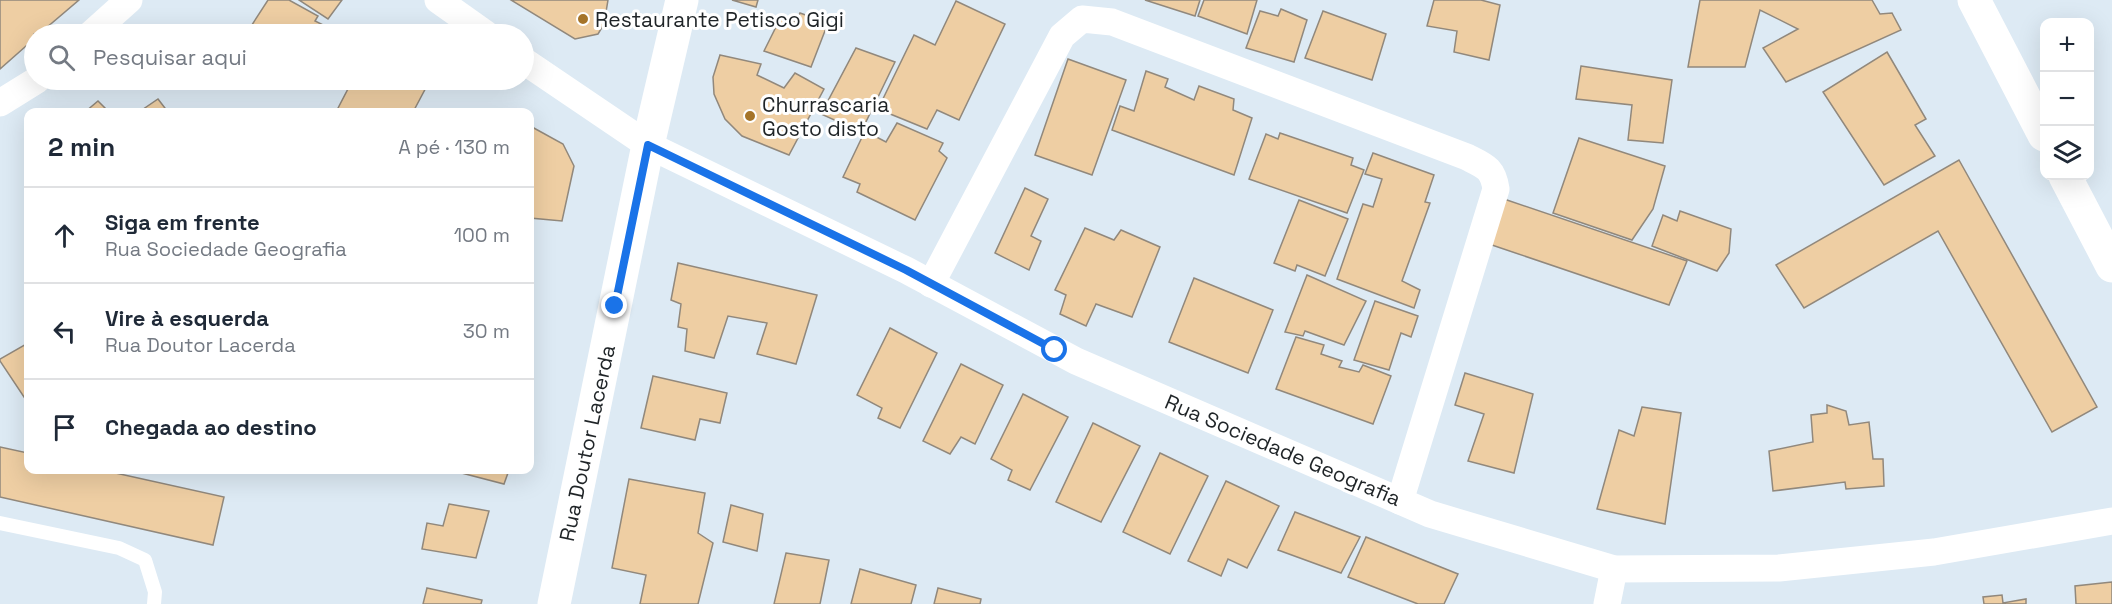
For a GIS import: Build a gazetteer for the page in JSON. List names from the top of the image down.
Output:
{
  "streets": {
    "main road": ["Rua Doutor Lacerda"],
    "street": ["Rua Sociedade Geografia"]
  },
  "crossings": [
    ["Rua Doutor Lacerda", "Rua Sociedade Geografia"]
  ],
  "places": ["Restaurante Petisco Gigi", "Churrascaria Gosto disto"],
  "page": {
    "map_buttons": ["+", "−"],
    "search": "Pesquisar aqui",
    "heading": ["2 min", "A pé · 130 m"],
    "list": [
      ["Siga em frente", "Rua Sociedade Geografia", "100 m"],
      ["Vire à esquerda", "Rua Doutor Lacerda", "30 m"],
      "Chegada ao destino"
    ]
  }
}
